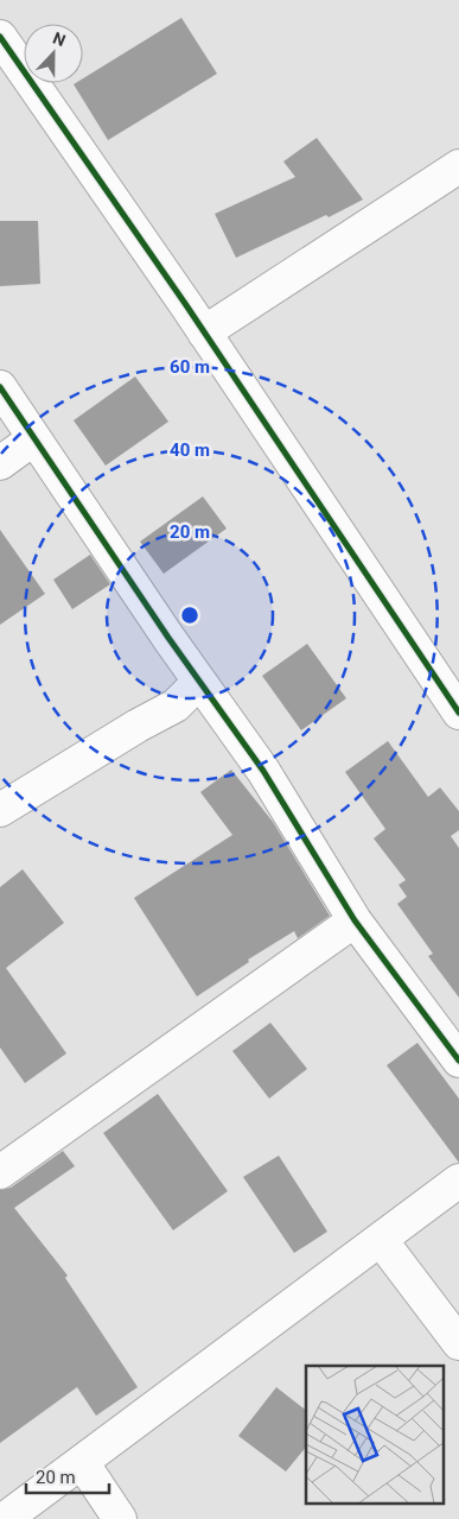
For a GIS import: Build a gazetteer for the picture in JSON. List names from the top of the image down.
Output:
{
  "scale_bar": "20 m",
  "north": "top",
  "rings": ["60 m", "40 m", "20 m"]
}
